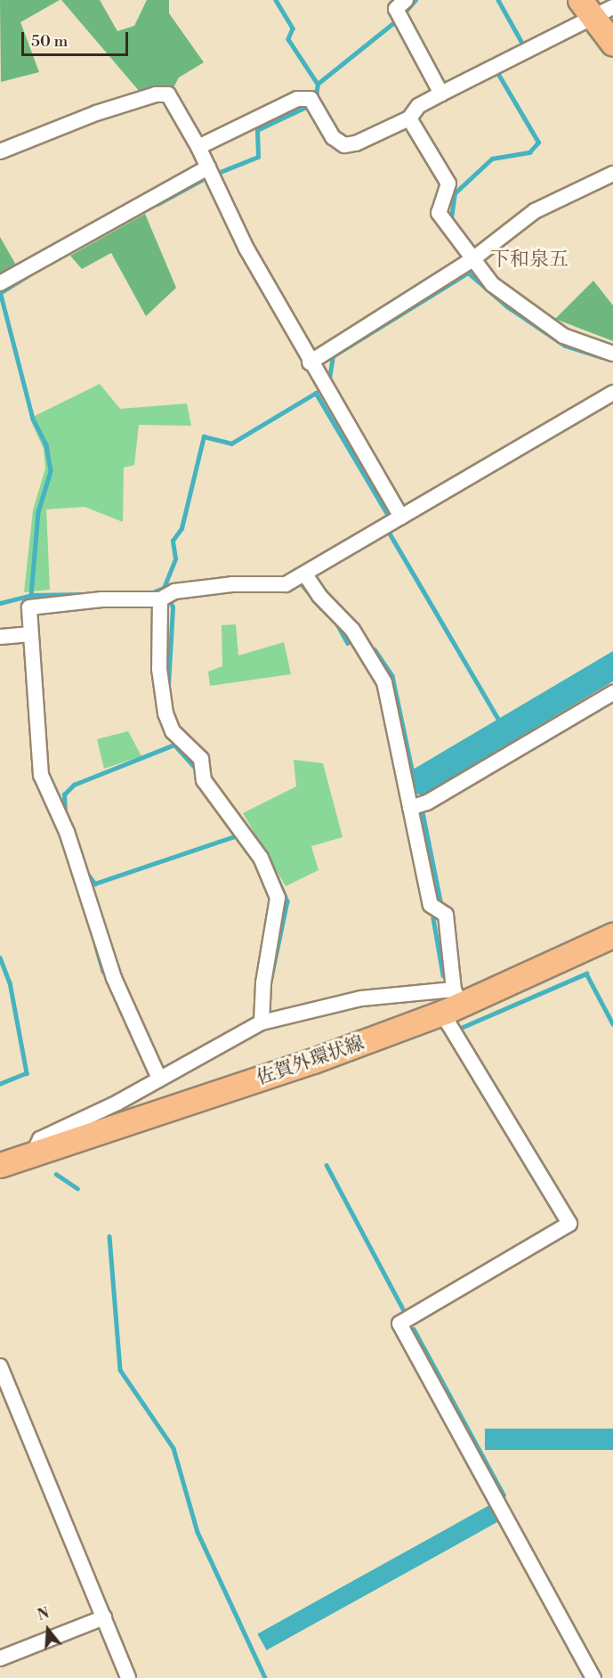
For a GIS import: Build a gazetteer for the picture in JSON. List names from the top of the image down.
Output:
{
  "streets": {
    "main road": ["佐賀外環状線"]
  },
  "districts": ["下和泉五"],
  "scale_bar": "50 m",
  "north": "top"
}
